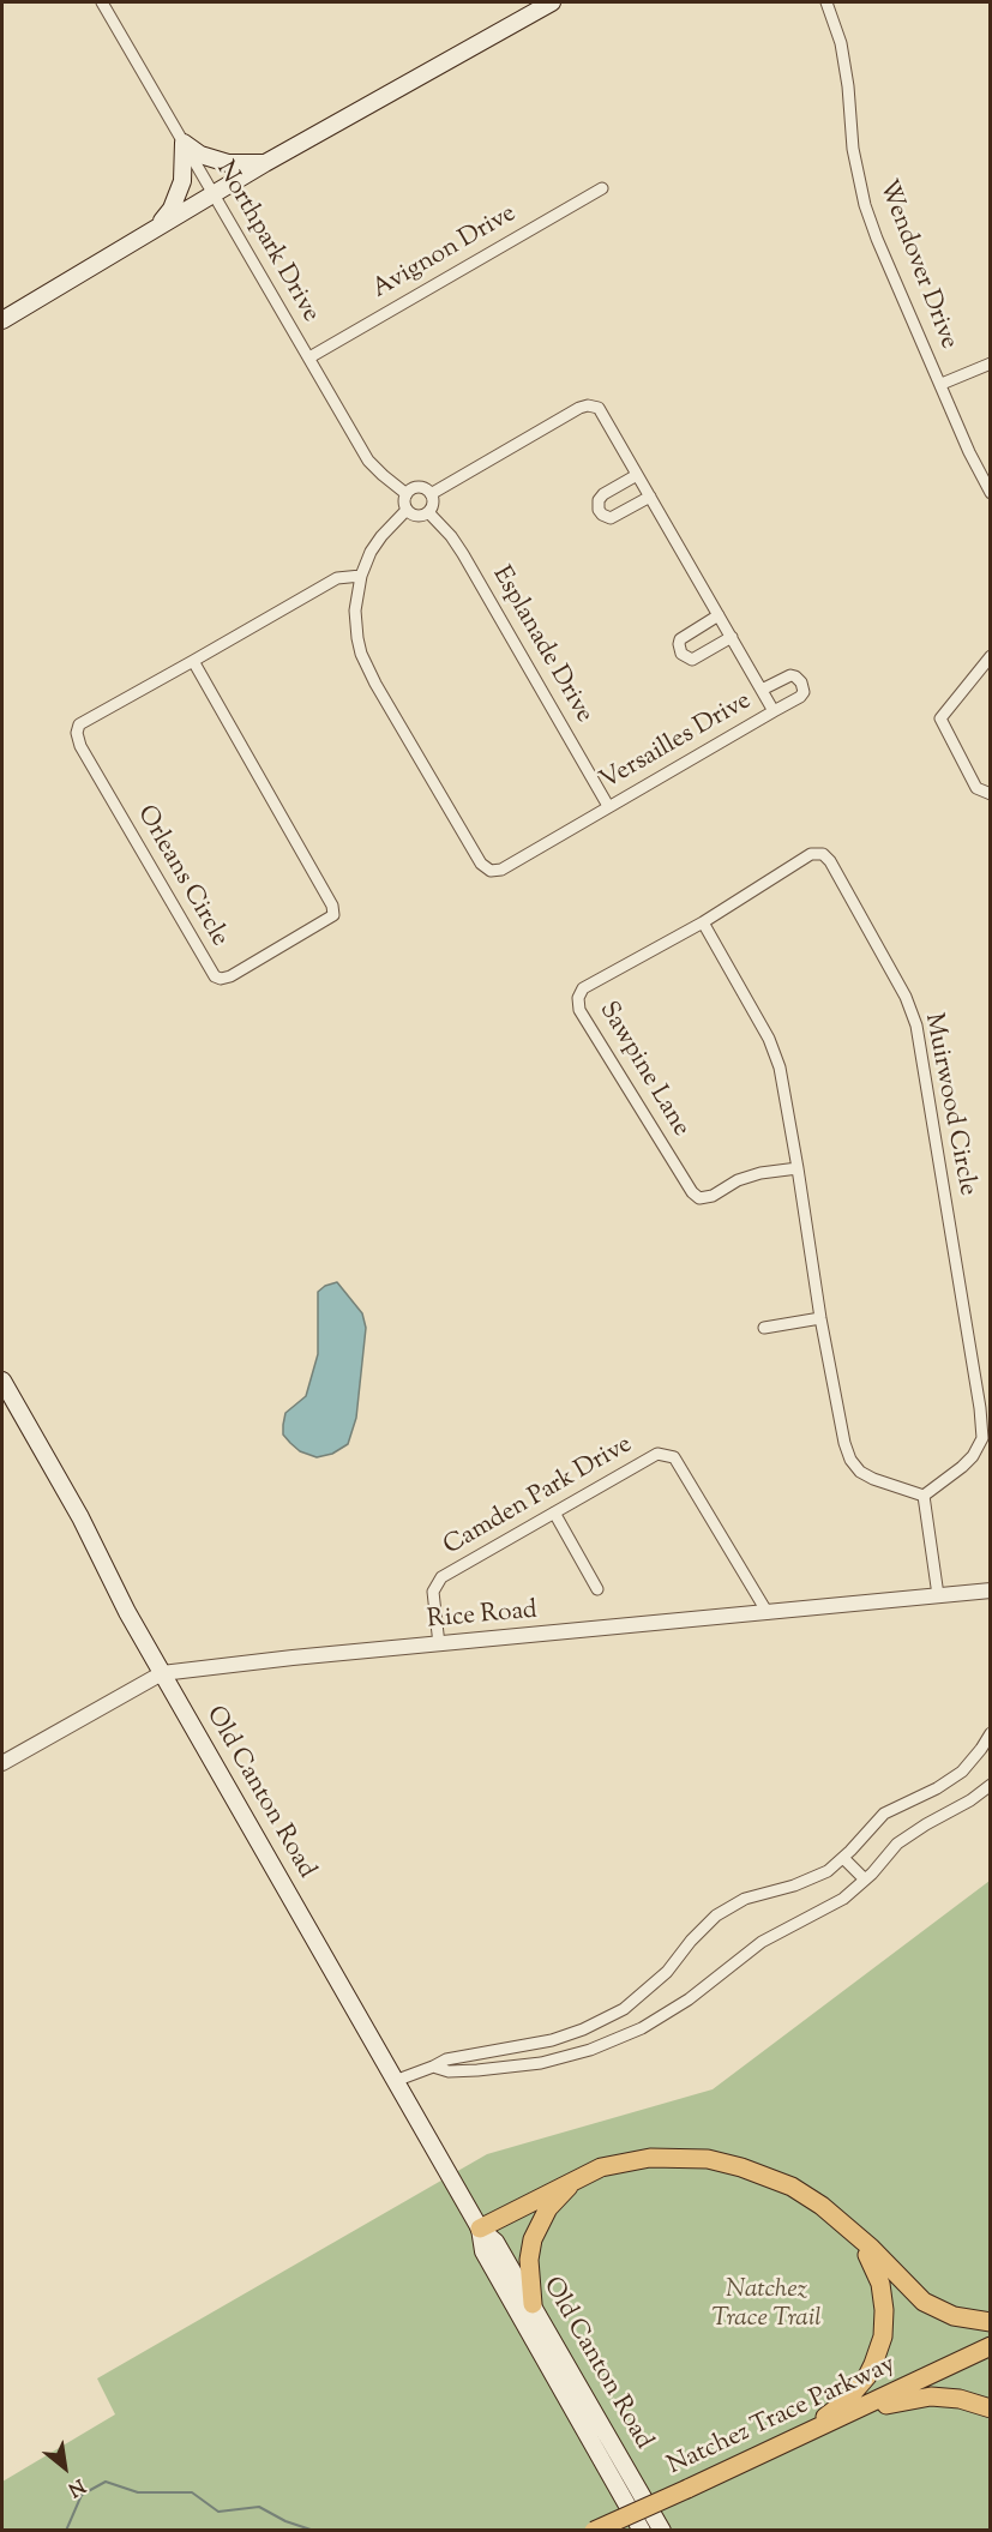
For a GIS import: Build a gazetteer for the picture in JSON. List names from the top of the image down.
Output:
{
  "streets": {
    "main road": ["Old Canton Road", "Natchez Trace Parkway"],
    "street": [
      "Northpark Drive",
      "Avignon Drive",
      "Wendover Drive",
      "Esplanade Drive",
      "Versailles Drive",
      "Orleans Circle",
      "Sawpine Lane",
      "Muirwood Circle",
      "Camden Park Drive",
      "Rice Road"
    ]
  },
  "crossings": [
    ["Northpark Drive", "Avignon Drive"],
    ["Northpark Drive", "Esplanade Drive"],
    ["Northpark Drive", "Versailles Drive"],
    ["Esplanade Drive", "Versailles Drive"],
    ["Versailles Drive", "Orleans Circle"],
    ["Sawpine Lane", "Muirwood Circle"],
    ["Camden Park Drive", "Rice Road"],
    ["Rice Road", "Old Canton Road"]
  ],
  "parks": ["Natchez Trace Trail"],
  "north": "bottom right"
}
